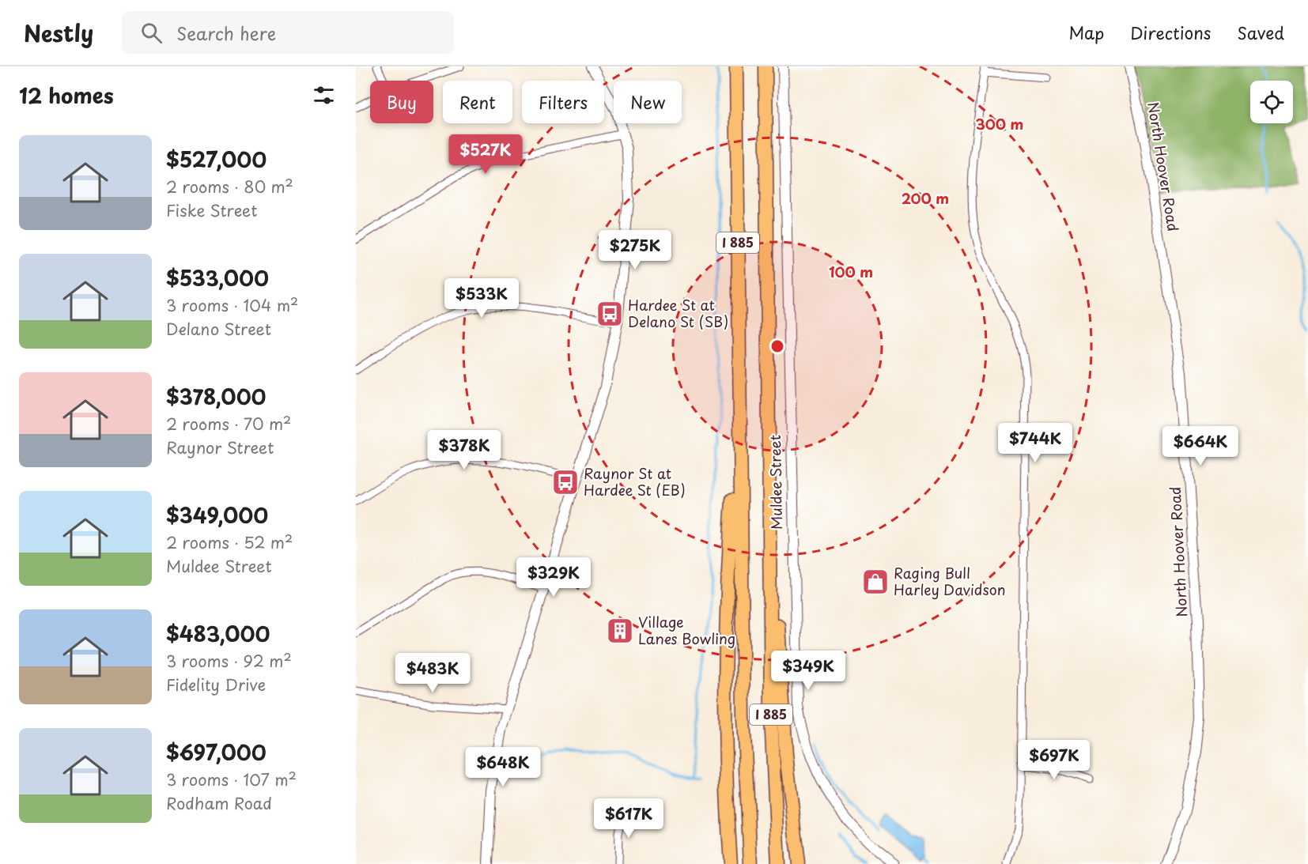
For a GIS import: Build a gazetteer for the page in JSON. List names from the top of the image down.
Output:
{
  "streets": {
    "highway": ["I 885"],
    "street": ["North Hoover Road", "Muldee Street"]
  },
  "places": {
    "bus stop": ["Hardee St at Delano St (SB)", "Raynor St at Hardee St (EB)"],
    "shop": ["Raging Bull Harley Davidson"],
    "building": ["Village Lanes Bowling"]
  },
  "page": {
    "header": "Nestly",
    "search": "Search here",
    "nav": ["Map", "Directions", "Saved"],
    "heading": "12 homes",
    "chip": [
      "Buy",
      "Rent",
      "Filters",
      "New"
    ],
    "list": [
      {
        "name": "$527,000",
        "note": "2 rooms · 80 m² · Fiske Street"
      },
      {
        "name": "$533,000",
        "note": "3 rooms · 104 m² · Delano Street"
      },
      {
        "name": "$378,000",
        "note": "2 rooms · 70 m² · Raynor Street"
      },
      {
        "name": "$349,000",
        "note": "2 rooms · 52 m² · Muldee Street"
      },
      {
        "name": "$483,000",
        "note": "3 rooms · 92 m² · Fidelity Drive"
      },
      {
        "name": "$697,000",
        "note": "3 rooms · 107 m² · Rodham Road"
      }
    ],
    "price": [
      "$527K",
      "$275K",
      "$533K",
      "$744K",
      "$664K",
      "$378K",
      "$329K",
      "$349K",
      "$483K",
      "$697K",
      "$648K",
      "$617K"
    ]
  },
  "rings": ["300 m", "200 m", "100 m"]
}
